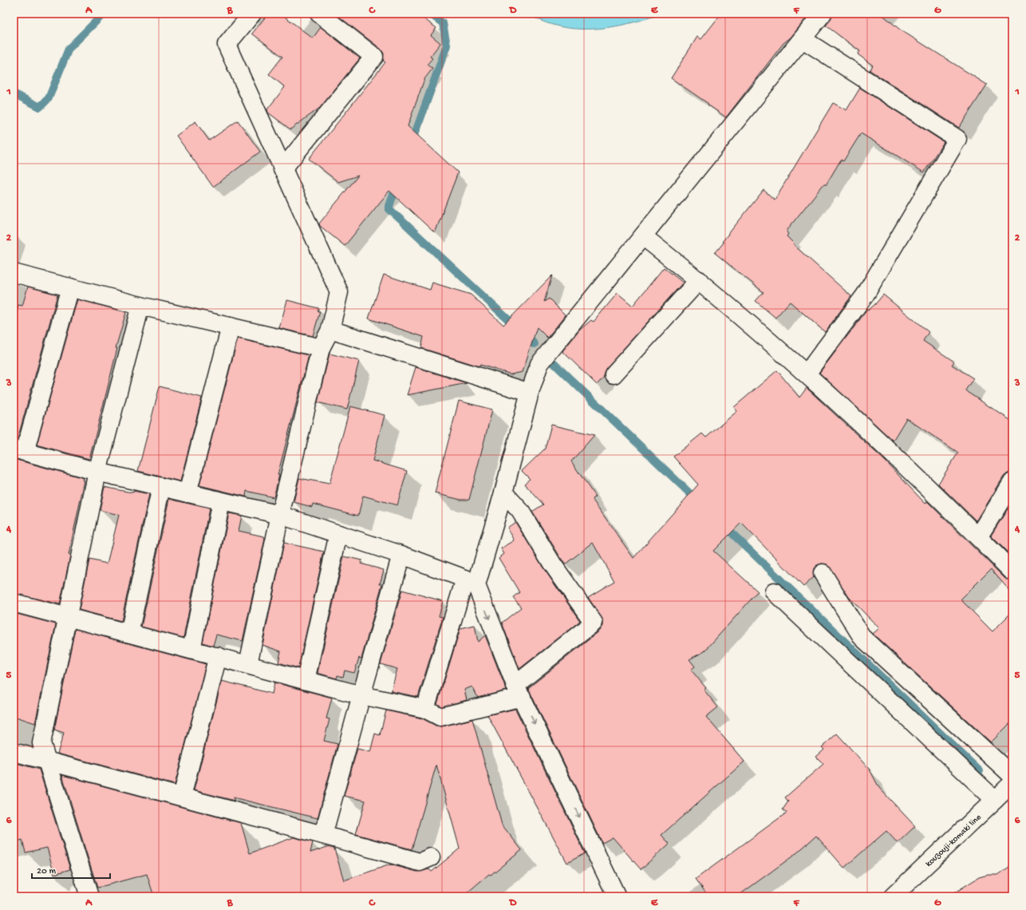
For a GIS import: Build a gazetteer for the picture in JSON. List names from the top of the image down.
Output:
{
  "streets": {
    "street": ["kouzouji-komaki line"]
  },
  "scale_bar": "20 m",
  "grid": {
    "columns": [
      "A",
      "B",
      "C",
      "D",
      "E",
      "F",
      "G"
    ],
    "rows": [
      "1",
      "2",
      "3",
      "4",
      "5",
      "6"
    ]
  }
}
